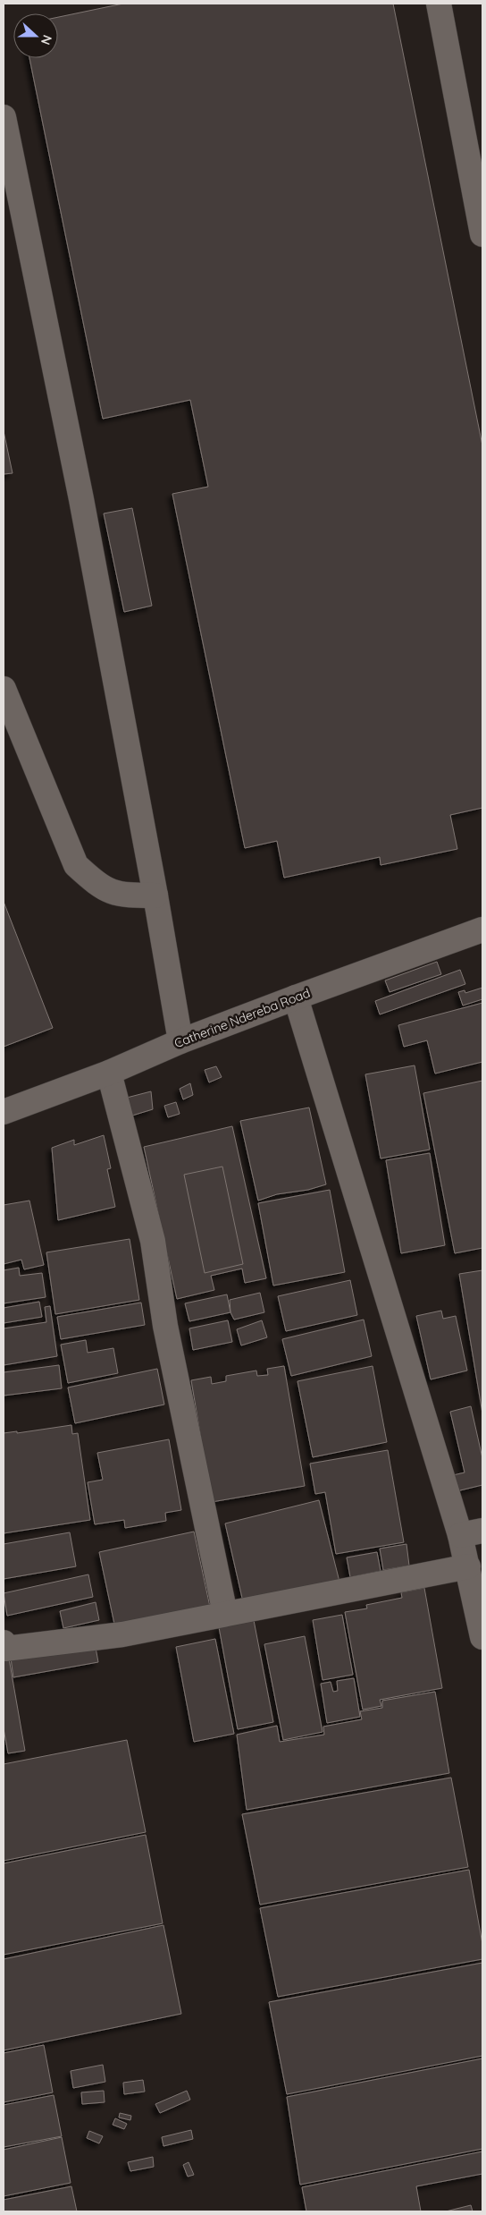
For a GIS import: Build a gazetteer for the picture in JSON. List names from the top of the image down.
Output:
{
  "streets": {
    "street": ["Catherine Ndereba Road"]
  },
  "north": "right"
}
